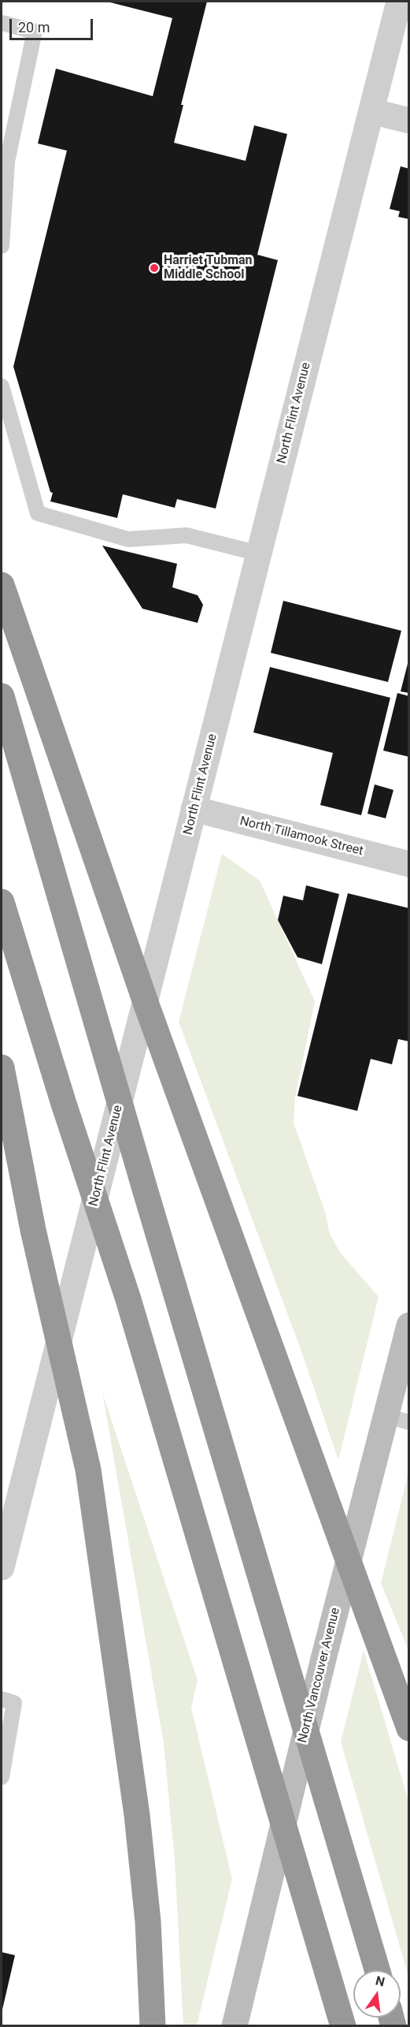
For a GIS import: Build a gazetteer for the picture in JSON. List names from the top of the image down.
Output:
{
  "streets": {
    "main road": ["North Vancouver Avenue"],
    "street": ["North Flint Avenue", "North Tillamook Street"]
  },
  "crossings": [
    ["North Flint Avenue", "North Tillamook Street"]
  ],
  "places": ["Harriet Tubman Middle School"],
  "scale_bar": "20 m",
  "north": "top"
}
